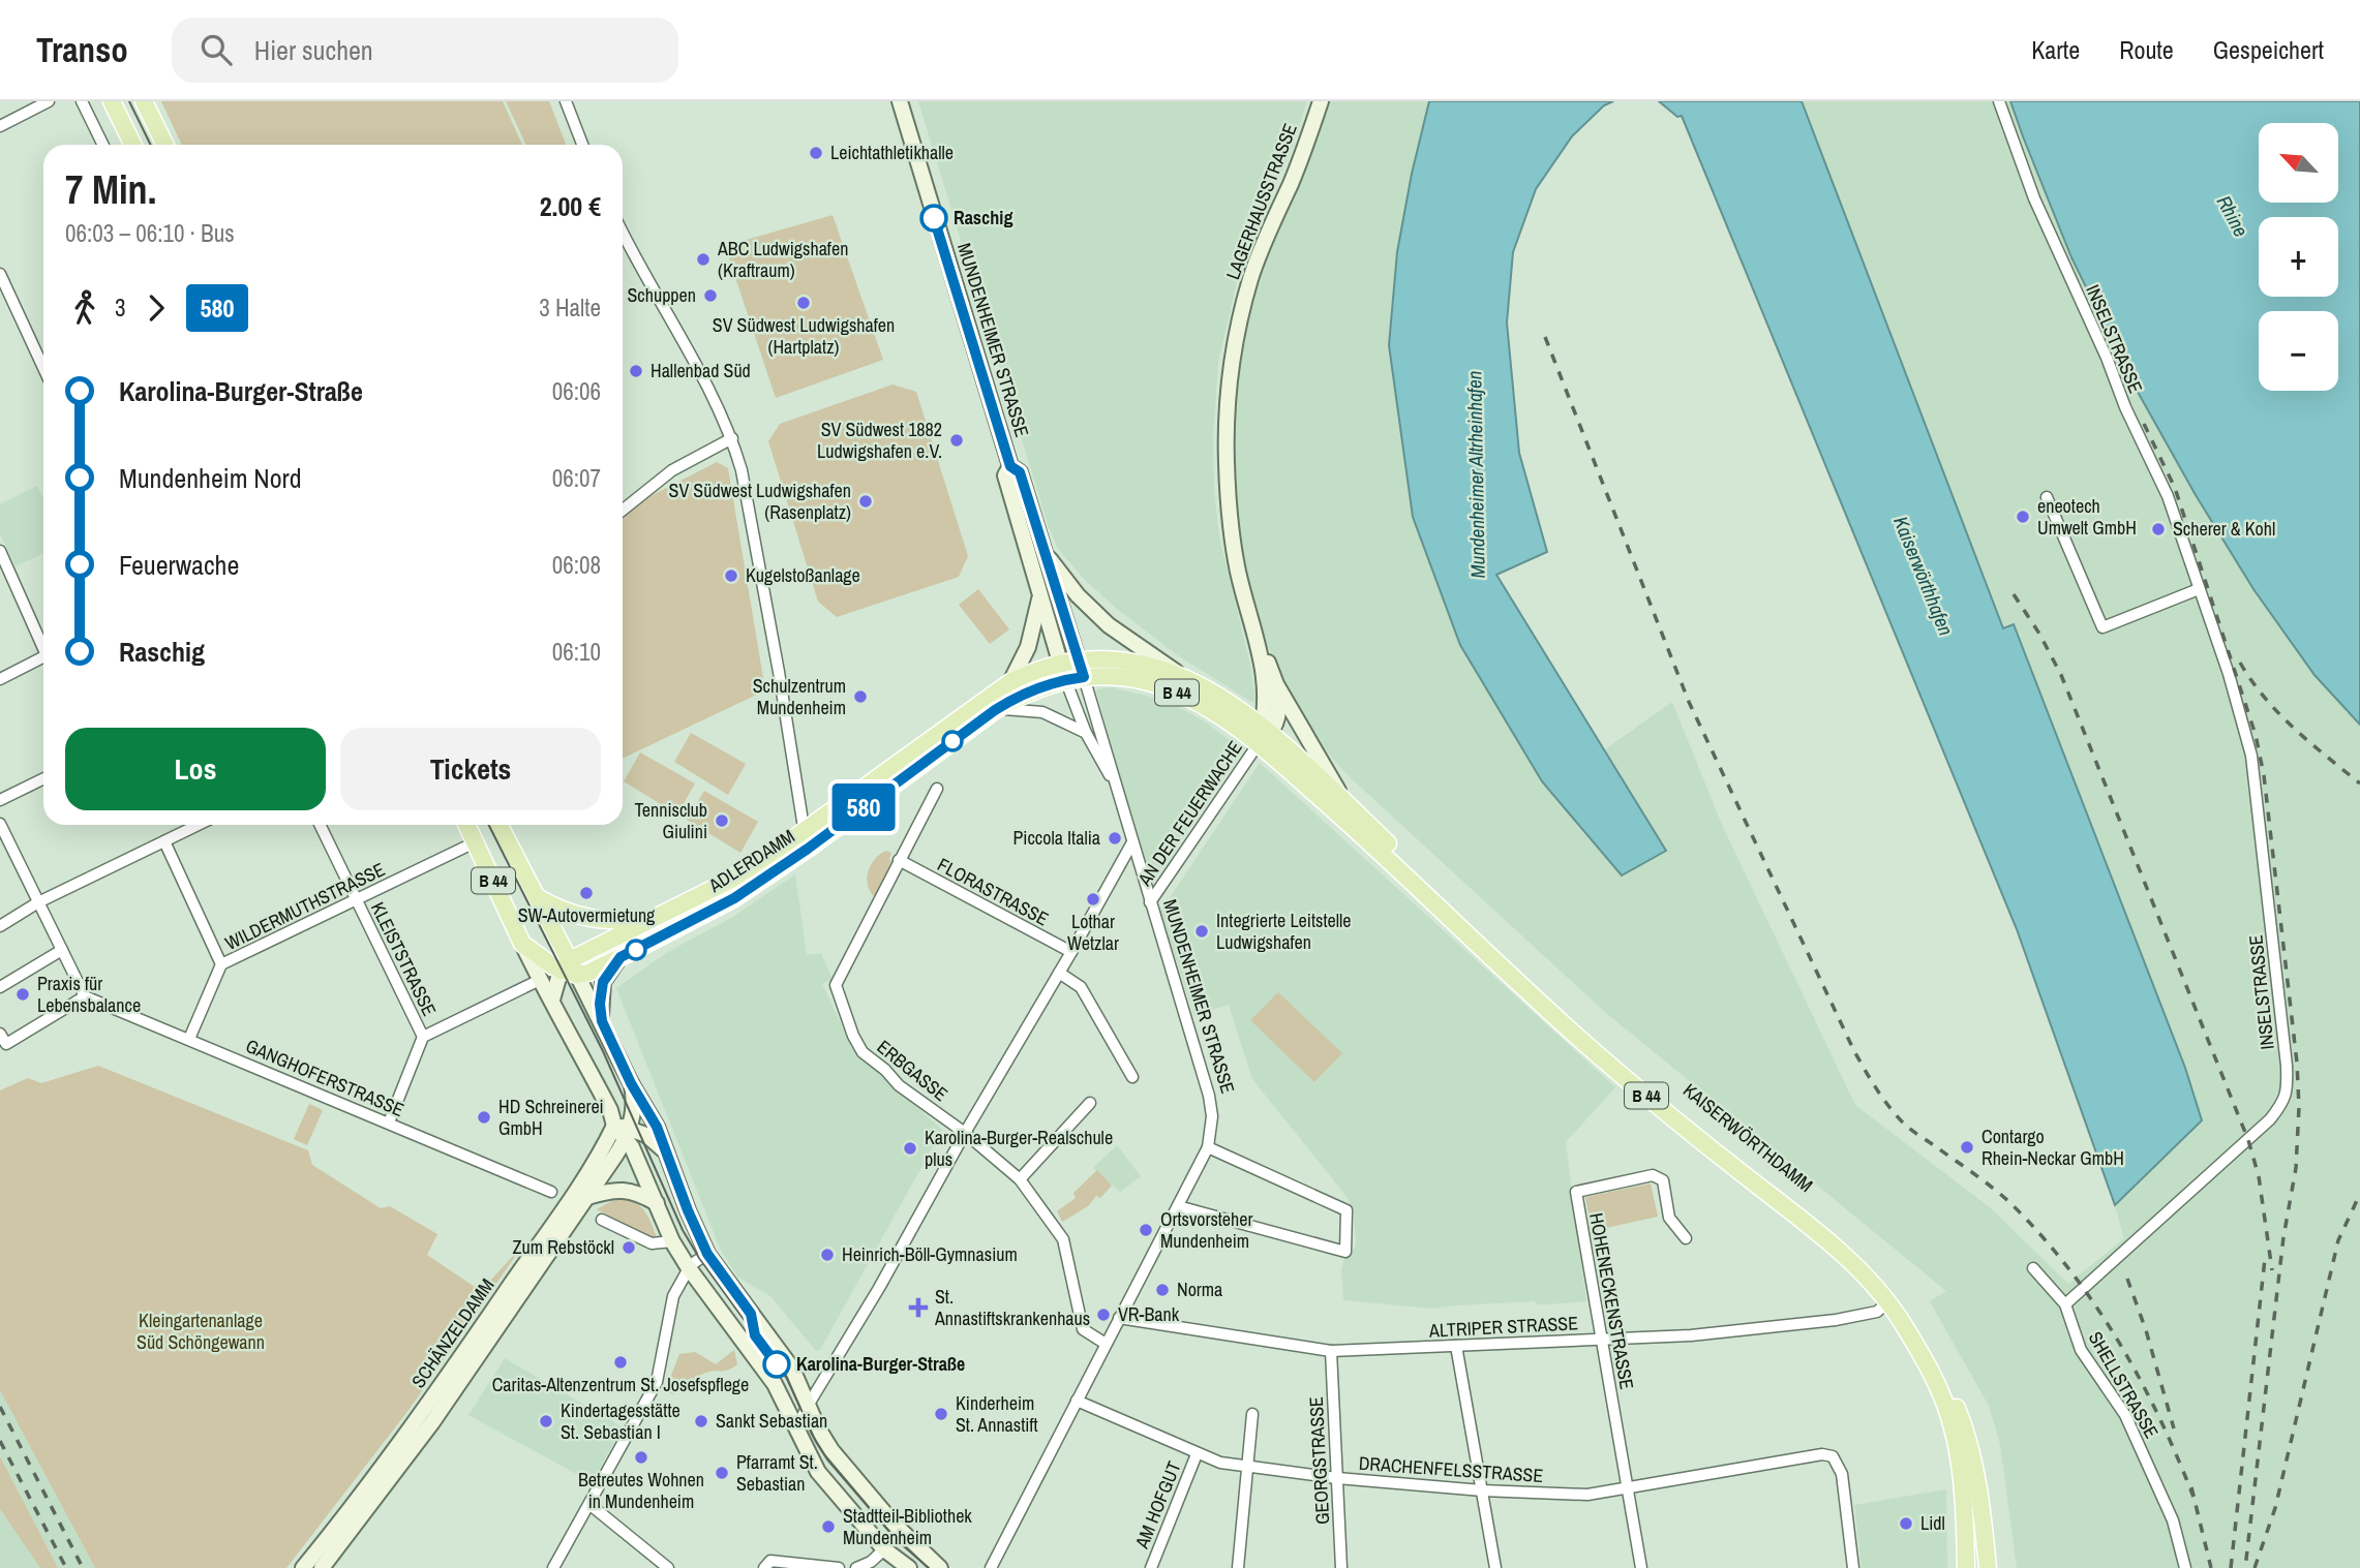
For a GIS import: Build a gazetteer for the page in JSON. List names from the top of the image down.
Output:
{
  "streets": {
    "main road": ["B 44", "ADLERDAMM", "KAISERWÖRTHDAMM"],
    "street": [
      "LAGERHAUSSTRASSE",
      "INSELSTRASSE",
      "MUNDENHEIMER STRASSE",
      "AN DER FEUERWACHE",
      "FLORASTRASSE",
      "WILDERMUTHSTRASSE",
      "KLEISTSTRASSE",
      "ERBGASSE",
      "GANGHOFERSTRASSE",
      "HOHENECKENSTRASSE",
      "ALTRIPER STRASSE",
      "SCHÄNZELDAMM",
      "SHELLSTRASSE",
      "GEORGSTRASSE",
      "DRACHENFELSSTRASSE",
      "AM HOFGUT"
    ]
  },
  "crossings": [
    ["LAGERHAUSSTRASSE", "B 44"],
    ["LAGERHAUSSTRASSE", "AN DER FEUERWACHE"],
    ["LAGERHAUSSTRASSE", "ADLERDAMM"],
    ["LAGERHAUSSTRASSE", "KAISERWÖRTHDAMM"],
    ["INSELSTRASSE", "SHELLSTRASSE"],
    ["MUNDENHEIMER STRASSE", "B 44"],
    ["MUNDENHEIMER STRASSE", "AN DER FEUERWACHE"],
    ["MUNDENHEIMER STRASSE", "ADLERDAMM"],
    ["MUNDENHEIMER STRASSE", "ERBGASSE"],
    ["MUNDENHEIMER STRASSE", "ALTRIPER STRASSE"],
    ["MUNDENHEIMER STRASSE", "DRACHENFELSSTRASSE"],
    ["B 44", "AN DER FEUERWACHE"],
    ["B 44", "ADLERDAMM"],
    ["B 44", "WILDERMUTHSTRASSE"],
    ["B 44", "KAISERWÖRTHDAMM"],
    ["B 44", "SCHÄNZELDAMM"],
    ["AN DER FEUERWACHE", "ADLERDAMM"],
    ["AN DER FEUERWACHE", "KAISERWÖRTHDAMM"],
    ["ADLERDAMM", "KAISERWÖRTHDAMM"],
    ["FLORASTRASSE", "ERBGASSE"],
    ["WILDERMUTHSTRASSE", "KLEISTSTRASSE"],
    ["WILDERMUTHSTRASSE", "GANGHOFERSTRASSE"],
    ["KAISERWÖRTHDAMM", "ALTRIPER STRASSE"],
    ["HOHENECKENSTRASSE", "ALTRIPER STRASSE"],
    ["HOHENECKENSTRASSE", "DRACHENFELSSTRASSE"],
    ["ALTRIPER STRASSE", "GEORGSTRASSE"],
    ["GEORGSTRASSE", "DRACHENFELSSTRASSE"],
    ["DRACHENFELSSTRASSE", "AM HOFGUT"]
  ],
  "water": ["Rhine", "Mundenheimer Altrheinhafen", "Kaiserwörthhafen"],
  "parks": ["Kleingartenanlage Süd Schöngewann"],
  "places": {
    "other": [
      "Leichtathletikhalle",
      "Raschig",
      "ABC Ludwigshafen (Kraftraum)",
      "Schuppen",
      "SV Südwest Ludwigshafen (Hartplatz)",
      "Hallenbad Süd",
      "SV Südwest 1882 Ludwigshafen e.V.",
      "SV Südwest Ludwigshafen (Rasenplatz)",
      "eneotech Umwelt GmbH",
      "Scherer & Kohl",
      "Kugelstoßanlage",
      "Schulzentrum Mundenheim",
      "Tennisclub Giulini",
      "Piccola Italia",
      "SW-Autovermietung",
      "Lothar Wetzlar",
      "Integrierte Leitstelle Ludwigshafen",
      "Praxis für Lebensbalance",
      "HD Schreinerei GmbH",
      "Contargo Rhein-Neckar GmbH",
      "Karolina-Burger-Realschule plus",
      "Ortsvorsteher Mundenheim",
      "Zum Rebstöckl",
      "Heinrich-Böll-Gymnasium",
      "Norma",
      "VR-Bank",
      "Caritas-Altenzentrum St. Josefspflege",
      "Karolina-Burger-Straße",
      "Kinderheim St. Annastift",
      "Kindertagesstätte St. Sebastian I",
      "Sankt Sebastian",
      "Betreutes Wohnen in Mundenheim",
      "Pfarramt St. Sebastian",
      "Lidl",
      "Stadtteil-Bibliothek Mundenheim"
    ],
    "health": ["St. Annastiftskrankenhaus"]
  },
  "lines": ["bus line 580"],
  "north": "top left",
  "page": {
    "header": "Transo",
    "search": "Hier suchen",
    "nav": ["Karte", "Route", "Gespeichert"],
    "on_map": "580",
    "map_buttons": ["+", "−"],
    "heading": ["7 Min.", "06:03 – 06:10 · Bus", "2.00 €"],
    "legs": ["3", "580", "3 Halte"],
    "list": [
      {
        "name": "Karolina-Burger-Straße",
        "value": "06:06"
      },
      {
        "name": "Mundenheim Nord",
        "value": "06:07"
      },
      {
        "name": "Feuerwache",
        "value": "06:08"
      },
      {
        "name": "Raschig",
        "value": "06:10"
      }
    ],
    "buttons": ["Los", "Tickets"]
  }
}
